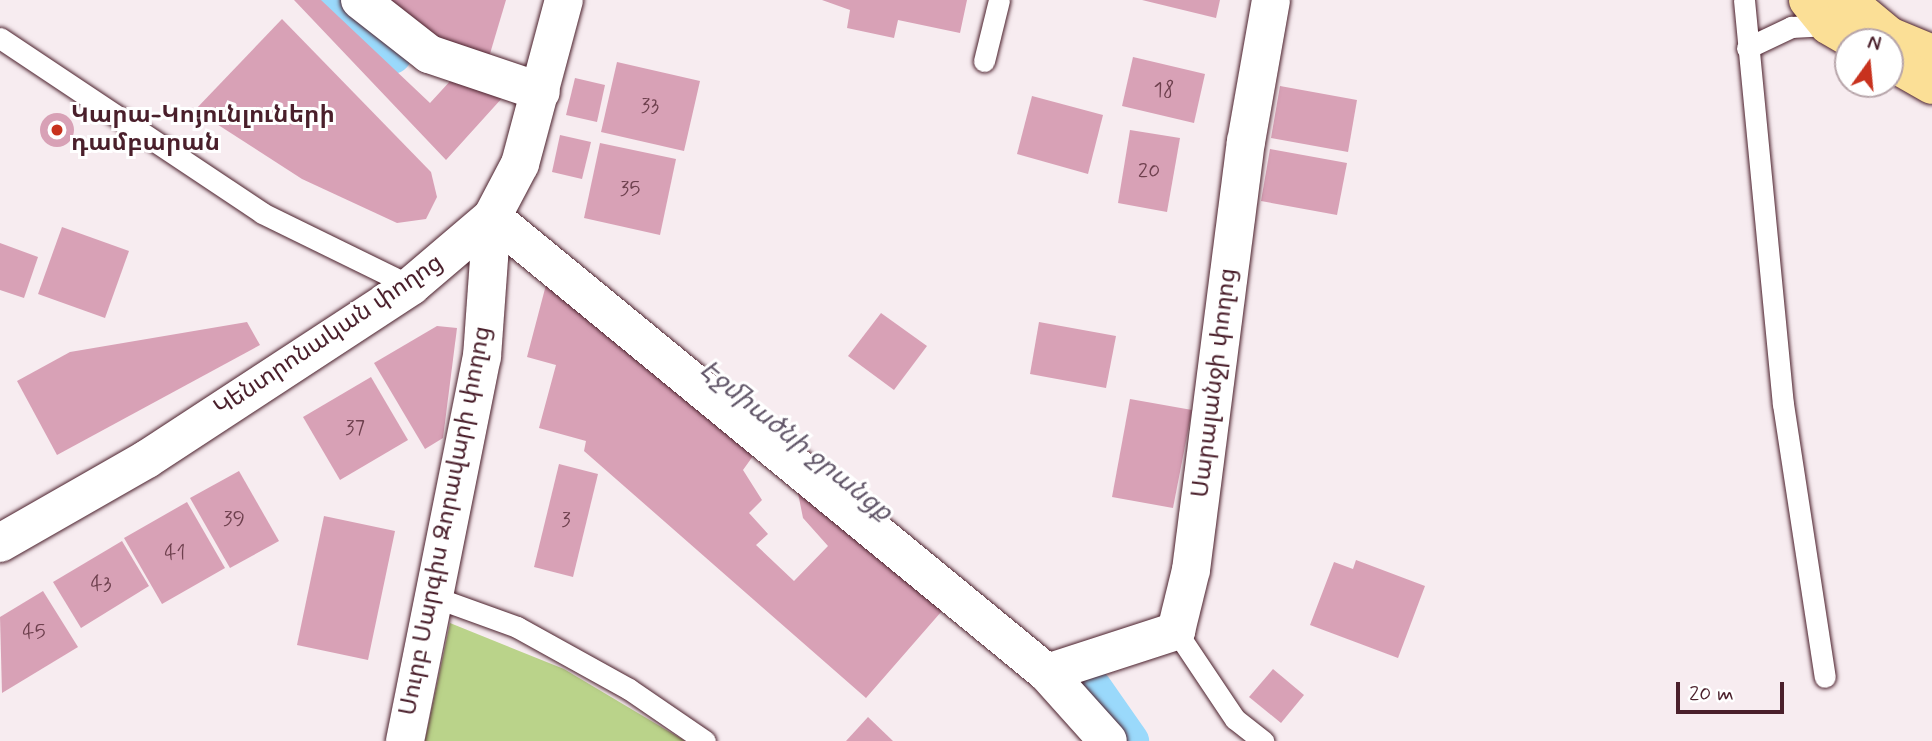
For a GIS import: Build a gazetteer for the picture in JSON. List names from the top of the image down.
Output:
{
  "streets": {
    "street": ["Կենտրոնական փողոց", "Սարալանջի փողոց", "Սուրբ Սարգիս Զորավարի փողոց"]
  },
  "crossings": [
    ["Կենտրոնական փողոց", "Սուրբ Սարգիս Զորավարի փողոց"]
  ],
  "water": ["Էջմիածնի ջրանցք"],
  "places": ["Կարա-Կոյունլուների դամբարան"],
  "house_numbers": [
    "18",
    "33",
    "20",
    "35",
    "37",
    "39",
    "3",
    "41",
    "43",
    "45"
  ],
  "scale_bar": "20 m",
  "north": "top"
}
